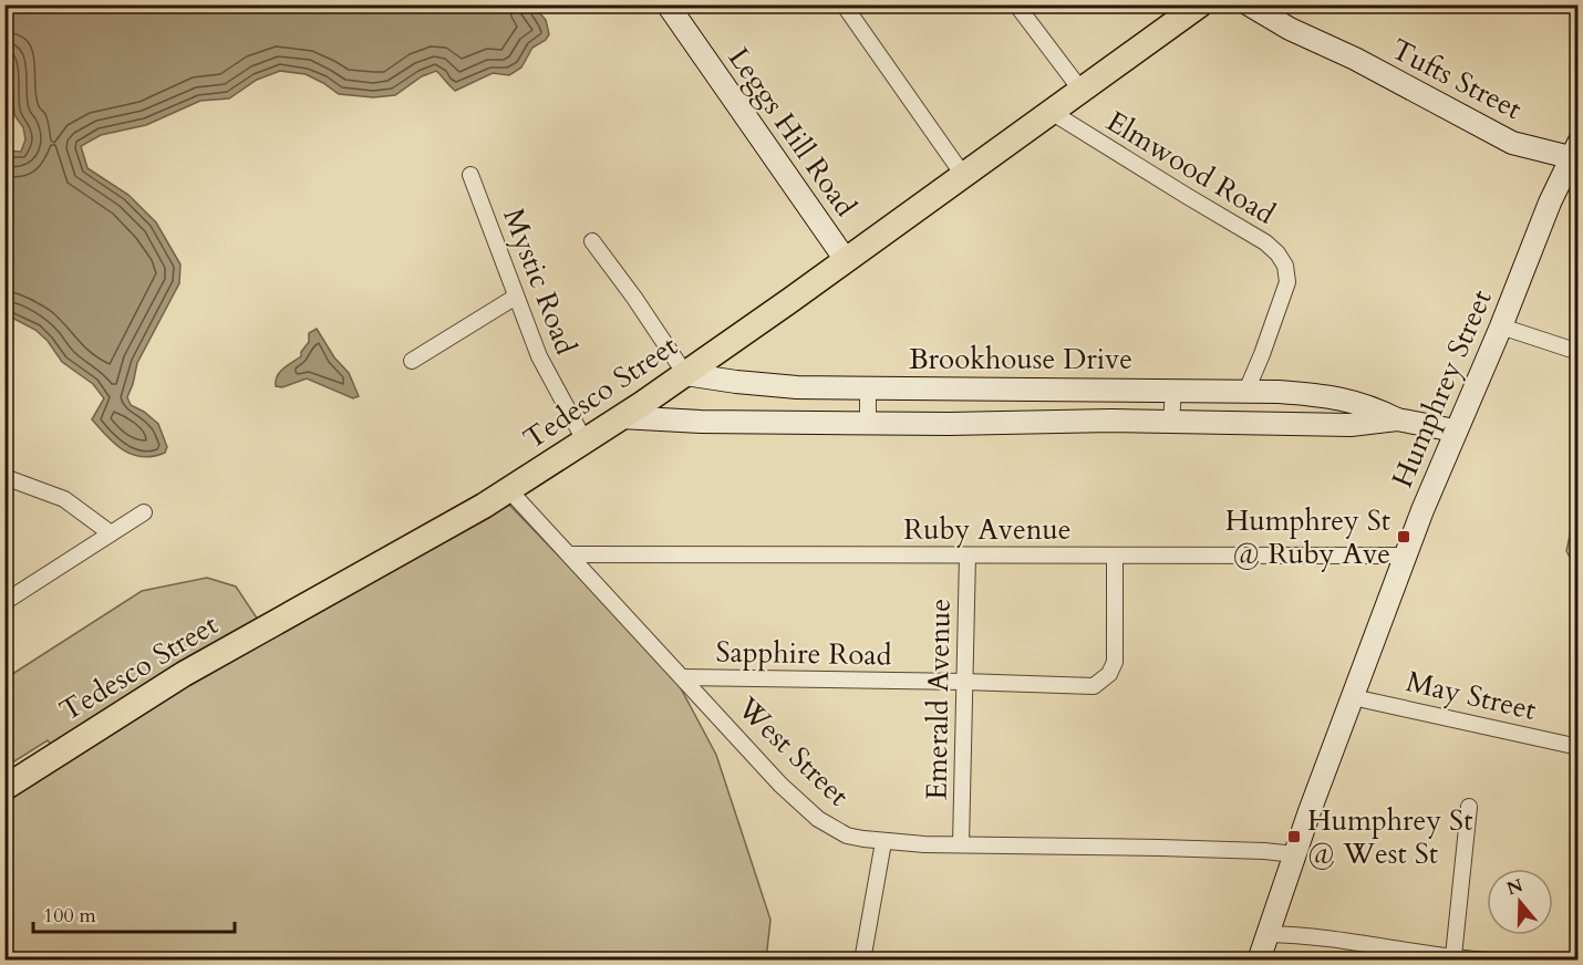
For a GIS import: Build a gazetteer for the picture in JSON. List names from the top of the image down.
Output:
{
  "streets": {
    "main road": [
      "Tufts Street",
      "Leggs Hill Road",
      "Brookhouse Drive",
      "Humphrey Street",
      "Tedesco Street"
    ],
    "street": [
      "Elmwood Road",
      "Mystic Road",
      "Ruby Avenue",
      "Sapphire Road",
      "May Street",
      "Emerald Avenue",
      "West Street"
    ]
  },
  "crossings": [
    ["Tufts Street", "Humphrey Street"],
    ["Leggs Hill Road", "Tedesco Street"],
    ["Elmwood Road", "Brookhouse Drive"],
    ["Elmwood Road", "Tedesco Street"],
    ["Mystic Road", "Tedesco Street"],
    ["Brookhouse Drive", "Humphrey Street"],
    ["Brookhouse Drive", "Tedesco Street"],
    ["Humphrey Street", "Ruby Avenue"],
    ["Humphrey Street", "May Street"],
    ["Humphrey Street", "West Street"],
    ["Tedesco Street", "West Street"],
    ["Ruby Avenue", "Sapphire Road"],
    ["Ruby Avenue", "Emerald Avenue"],
    ["Ruby Avenue", "West Street"],
    ["Sapphire Road", "Emerald Avenue"],
    ["Sapphire Road", "West Street"],
    ["Emerald Avenue", "West Street"]
  ],
  "places": {
    "transit": ["Humphrey St @ Ruby Ave", "Humphrey St @ West St"]
  },
  "scale_bar": "100 m",
  "north": "top"
}
